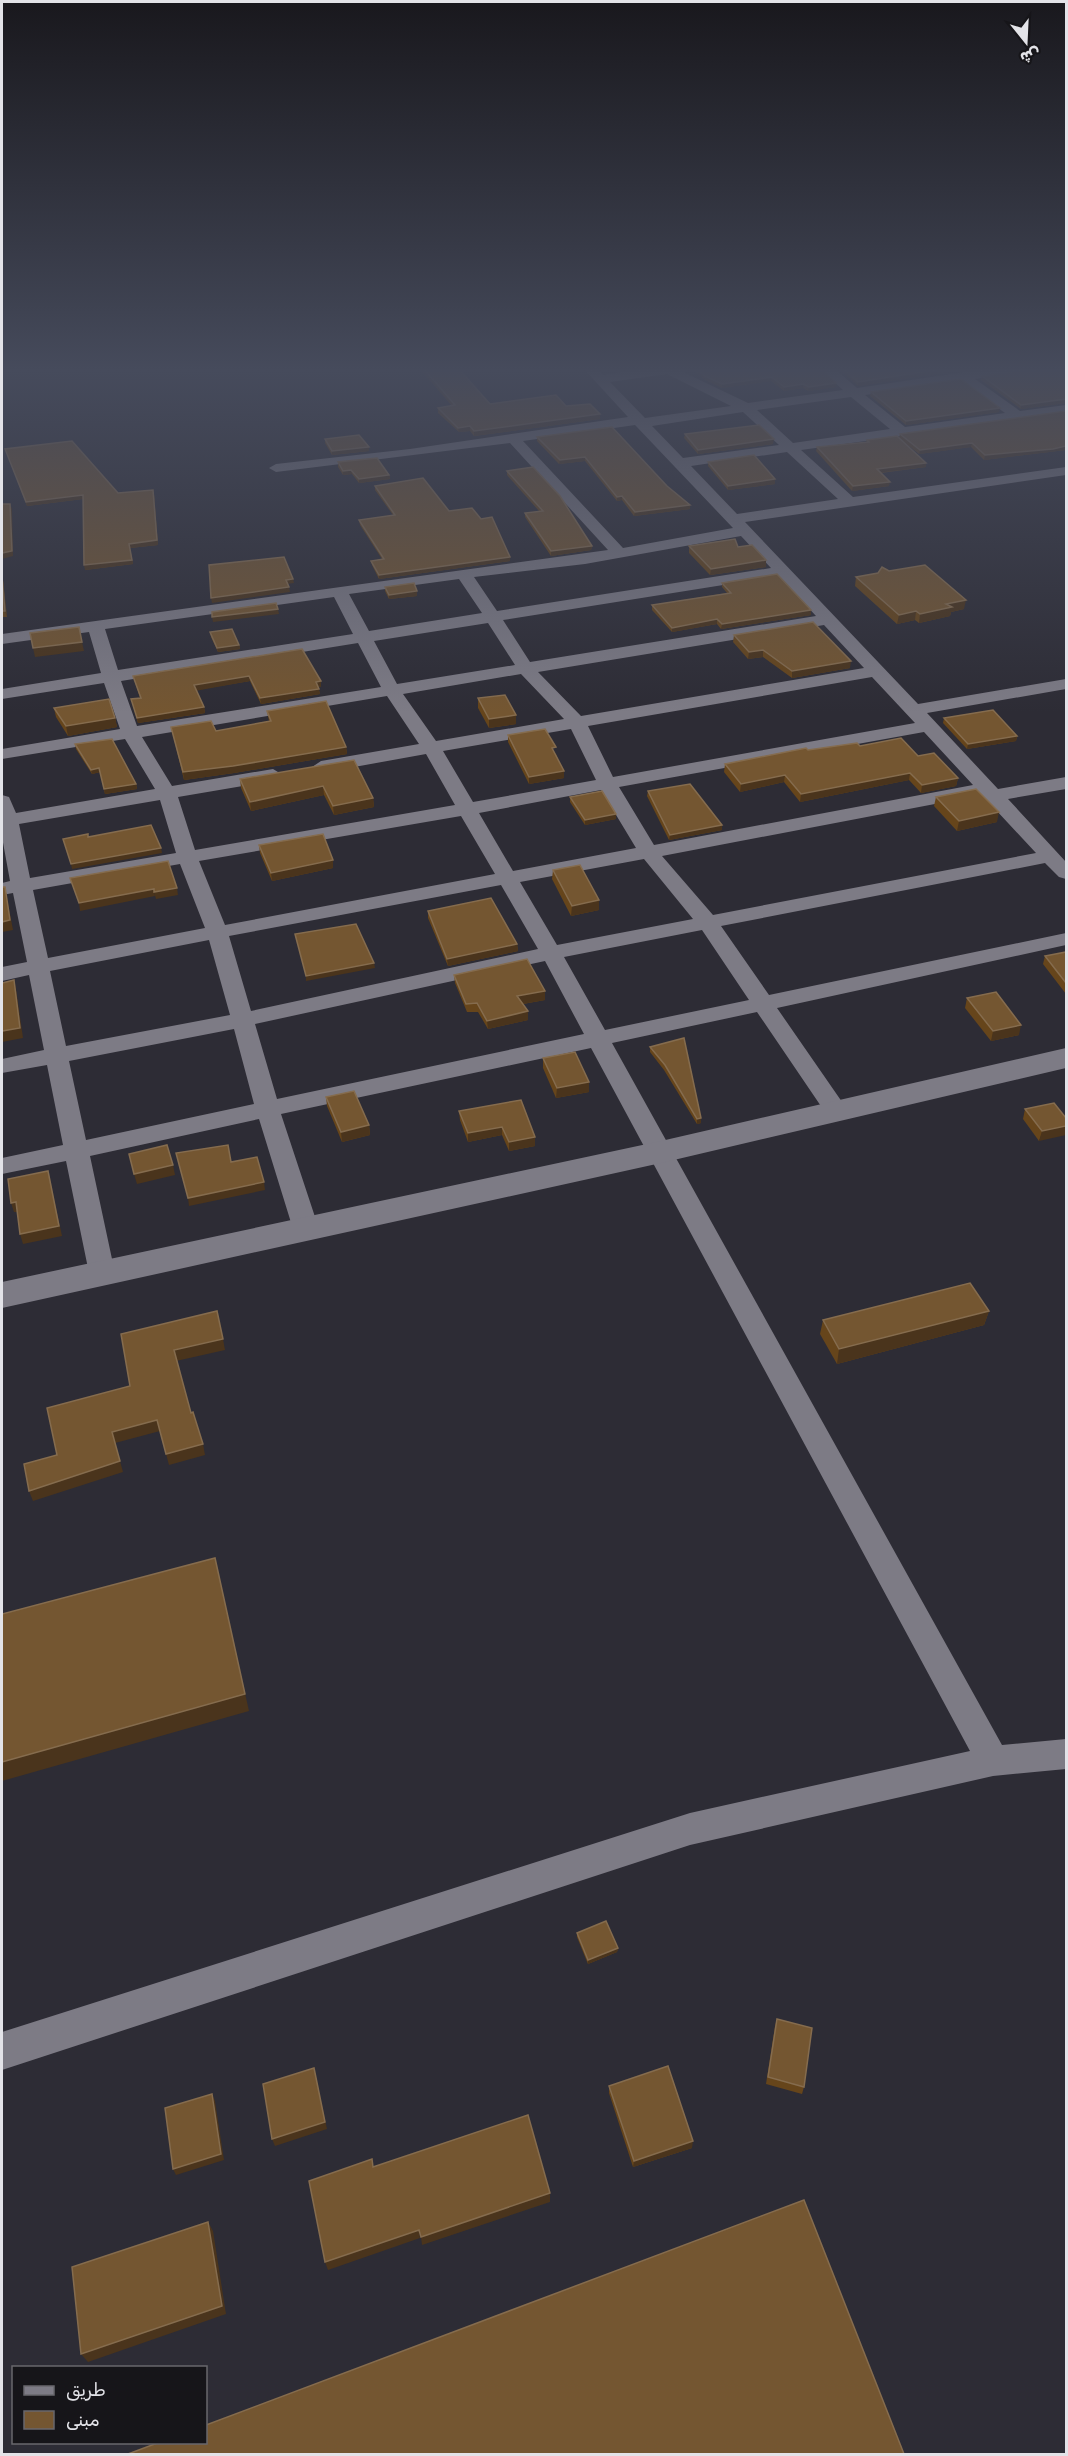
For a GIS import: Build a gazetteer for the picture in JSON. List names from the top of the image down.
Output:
{
  "legend": ["طريق", "مبنى"],
  "north": "bottom"
}
